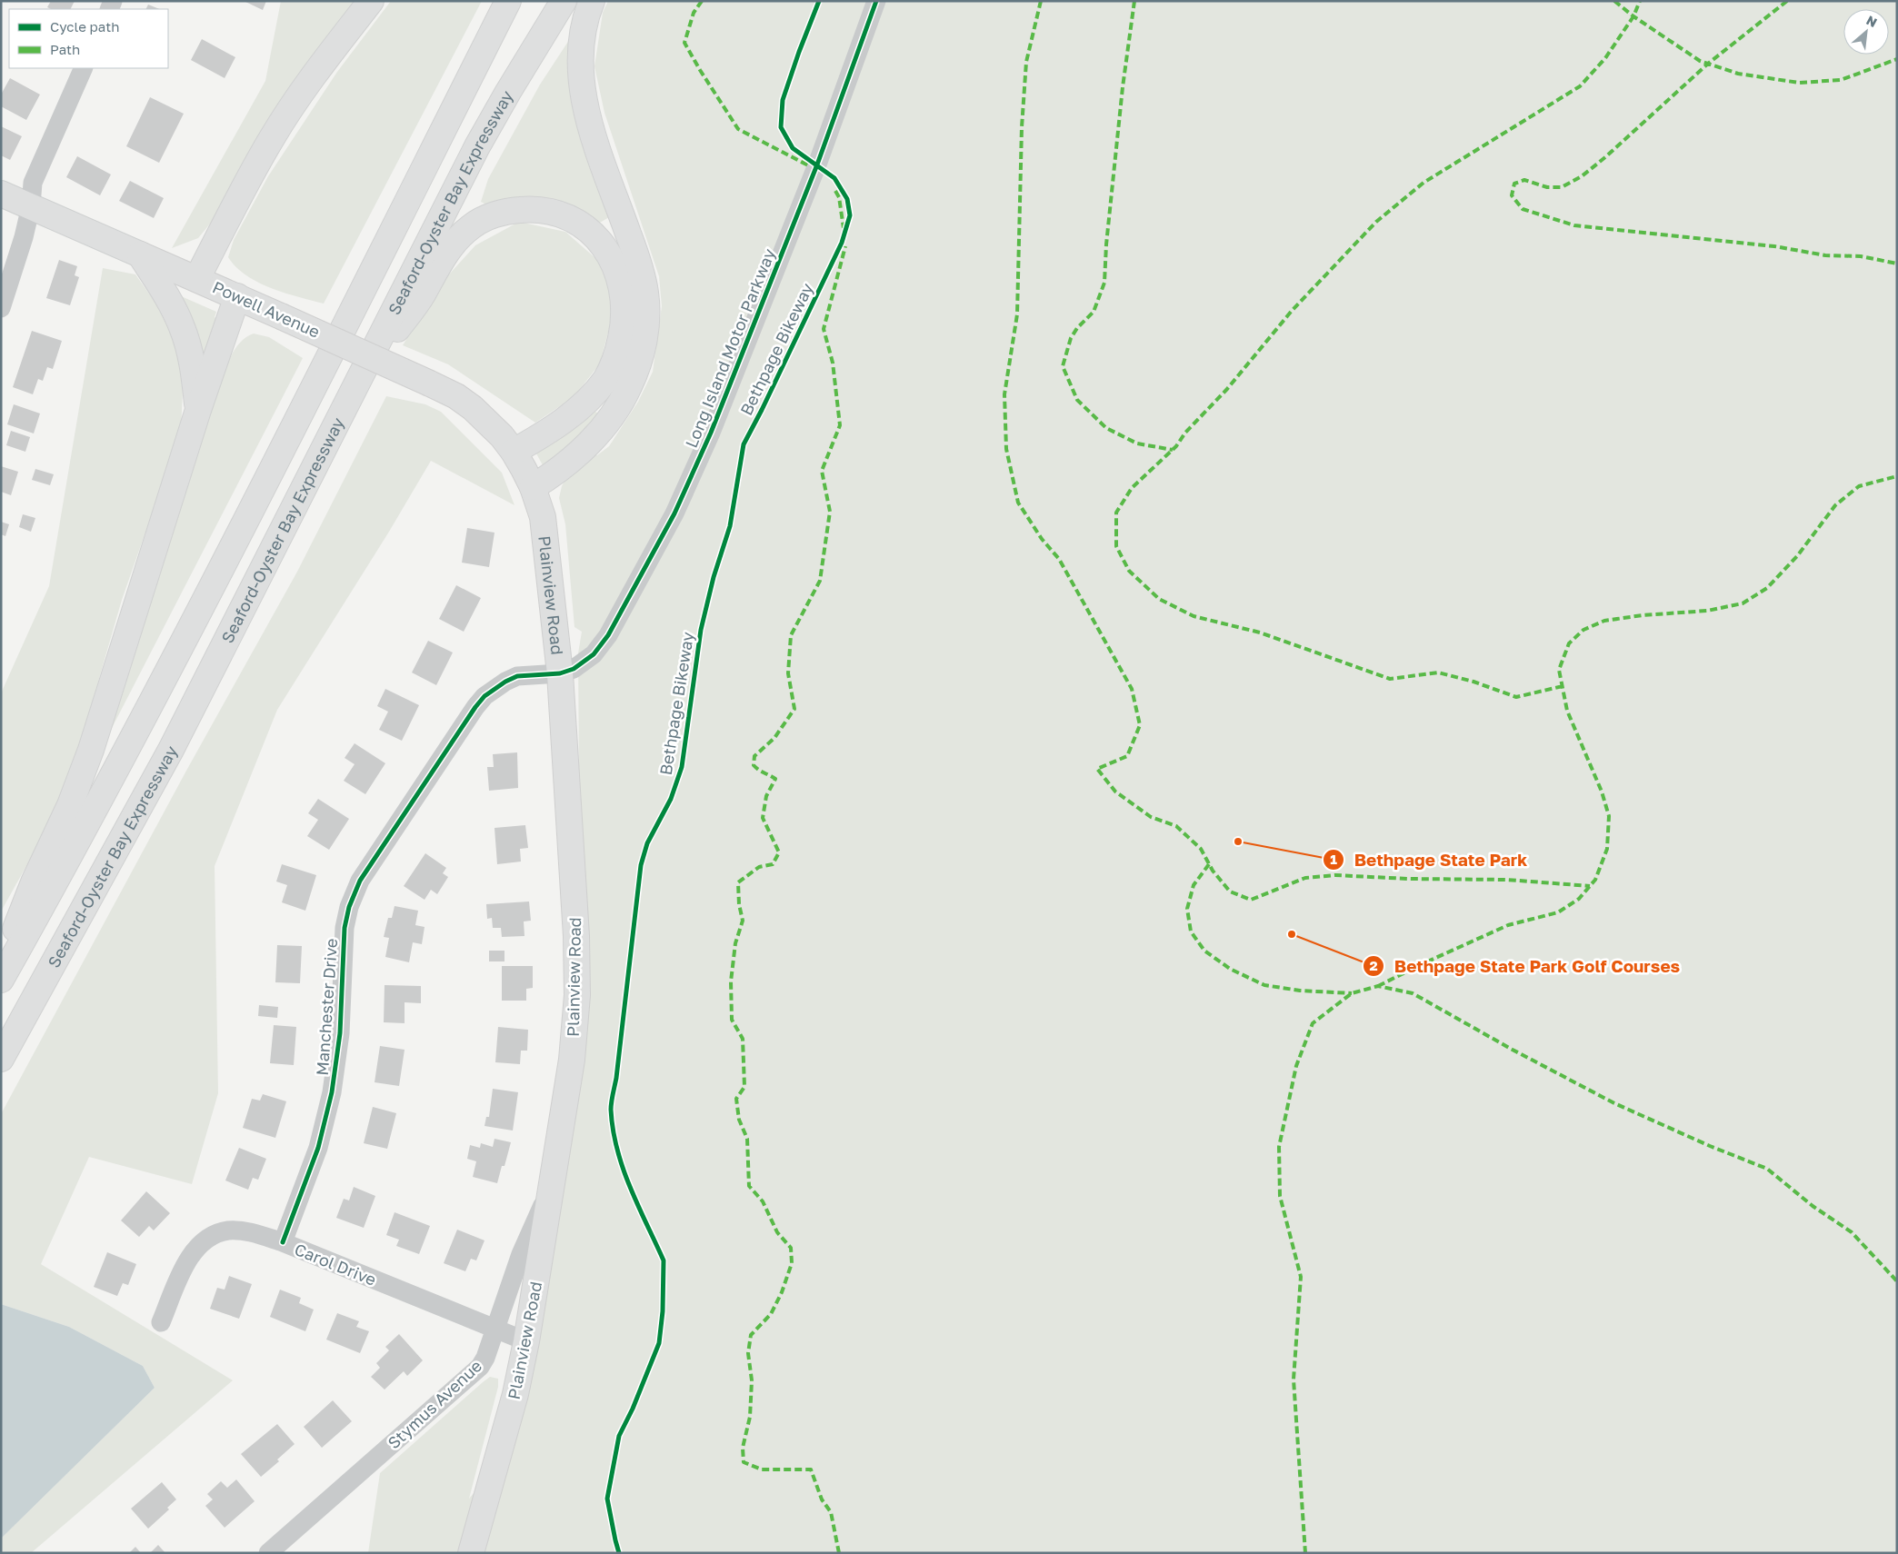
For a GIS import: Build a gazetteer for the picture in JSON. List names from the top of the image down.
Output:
{
  "streets": {
    "main road": ["Seaford-Oyster Bay Expressway", "Powell Avenue", "Plainview Road"],
    "street": [
      "Long Island Motor Parkway",
      "Manchester Drive",
      "Carol Drive",
      "Stymus Avenue"
    ],
    "cycle path": ["Bethpage Bikeway"]
  },
  "crossings": [
    ["Powell Avenue", "Plainview Road"],
    ["Long Island Motor Parkway", "Plainview Road"],
    ["Long Island Motor Parkway", "Manchester Drive"],
    ["Plainview Road", "Manchester Drive"],
    ["Plainview Road", "Carol Drive"],
    ["Plainview Road", "Stymus Avenue"],
    ["Manchester Drive", "Carol Drive"],
    ["Carol Drive", "Stymus Avenue"]
  ],
  "places": ["Bethpage State Park", "Bethpage State Park Golf Courses"],
  "legend": ["Cycle path", "Path"],
  "north": "top right"
}
